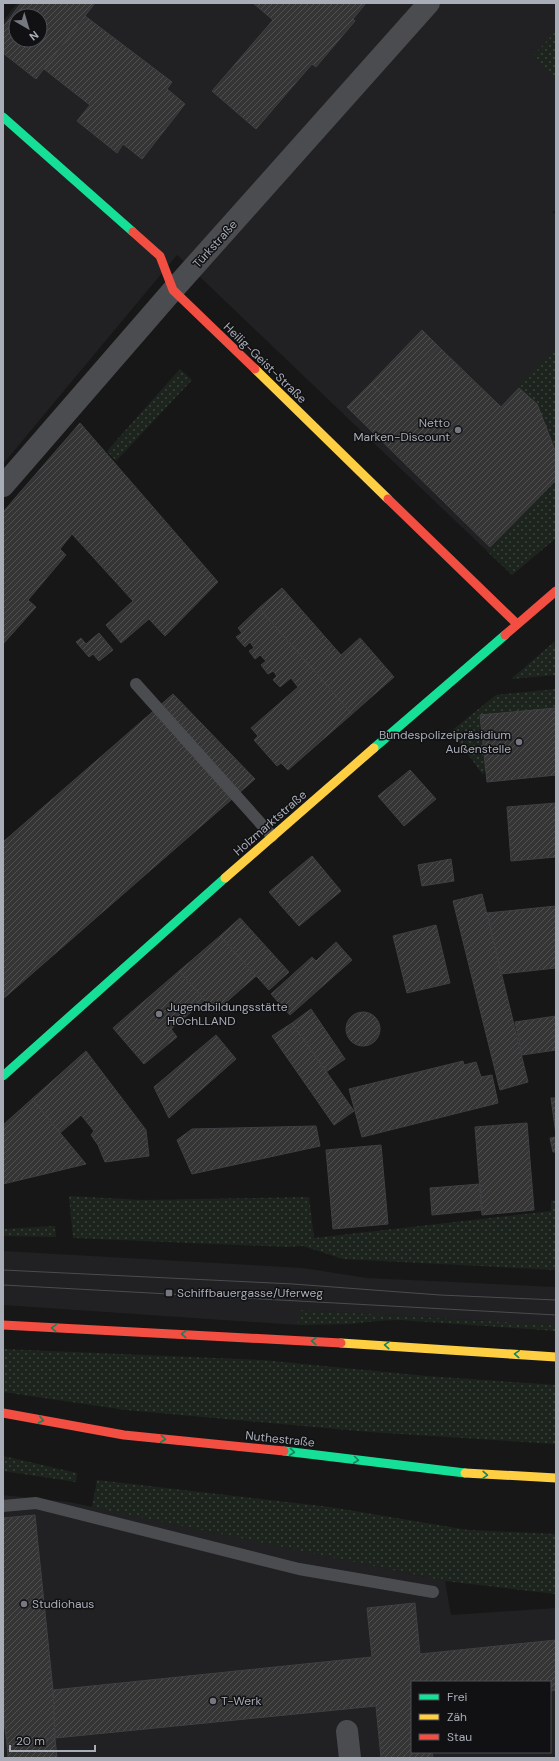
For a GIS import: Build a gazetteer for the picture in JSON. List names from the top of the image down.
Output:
{
  "streets": {
    "main road": ["Heilig-Geist-Straße", "Holzmarktstraße", "Nuthestraße"],
    "street": ["Türkstraße"]
  },
  "crossings": [
    ["Türkstraße", "Heilig-Geist-Straße"],
    ["Heilig-Geist-Straße", "Holzmarktstraße"]
  ],
  "one_way": ["Nuthestraße"],
  "places": {
    "other": [
      "Netto Marken-Discount",
      "Bundespolizeipräsidium Außenstelle",
      "Jugendbildungsstätte HOchLLAND",
      "Studiohaus",
      "T-Werk"
    ],
    "transit": ["Schiffbauergasse/Uferweg"]
  },
  "legend": ["Frei", "Zäh", "Stau"],
  "scale_bar": "20 m",
  "north": "bottom right"
}
